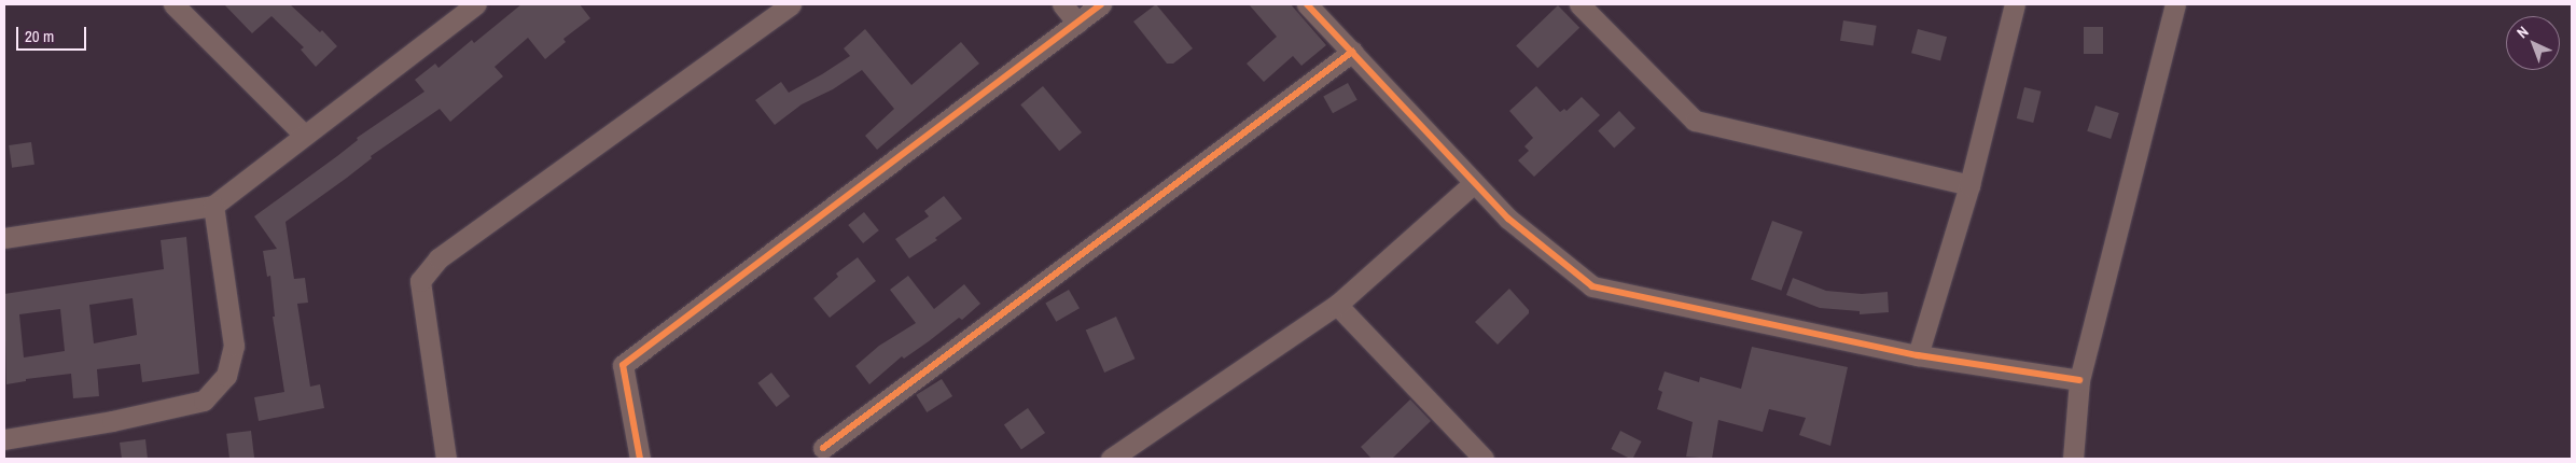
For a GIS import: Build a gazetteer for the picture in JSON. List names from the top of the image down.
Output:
{
  "scale_bar": "20 m",
  "north": "top left"
}
